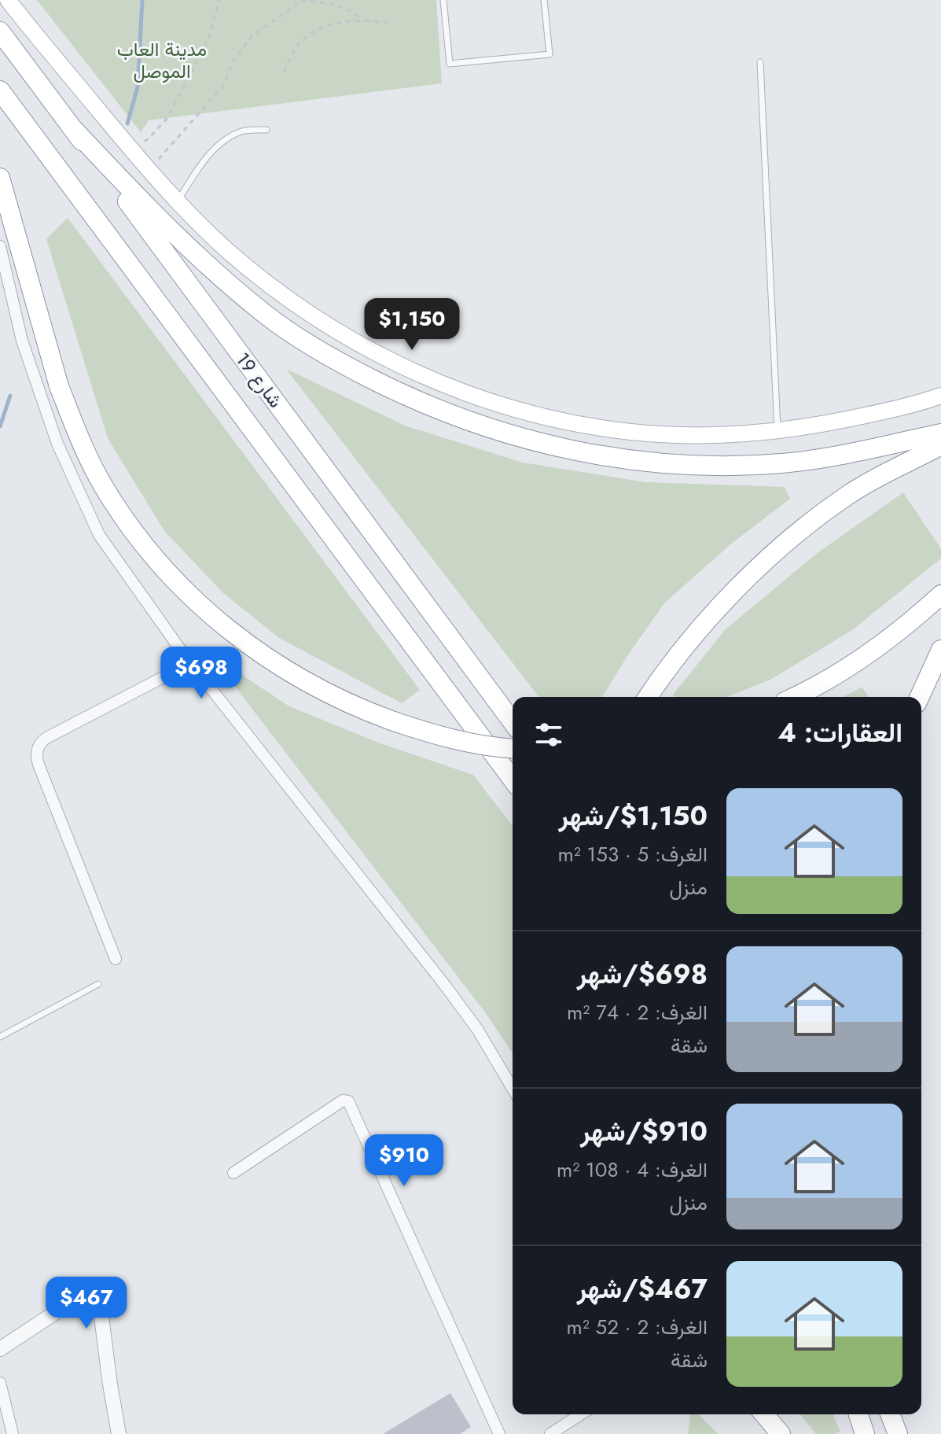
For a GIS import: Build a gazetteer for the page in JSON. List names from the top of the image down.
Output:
{
  "streets": {
    "highway": ["شارع 19"]
  },
  "parks": ["مدينة العاب الموصل"],
  "page": {
    "price": [
      "$1,150",
      "$698",
      "$910",
      "$467"
    ],
    "heading": "العقارات: 4",
    "list": [
      {
        "name": "$1,150/شهر",
        "note": "الغرف: 5 · 153 m² · منزل"
      },
      {
        "name": "$698/شهر",
        "note": "الغرف: 2 · 74 m² · شقة"
      },
      {
        "name": "$910/شهر",
        "note": "الغرف: 4 · 108 m² · منزل"
      },
      {
        "name": "$467/شهر",
        "note": "الغرف: 2 · 52 m² · شقة"
      }
    ]
  }
}
